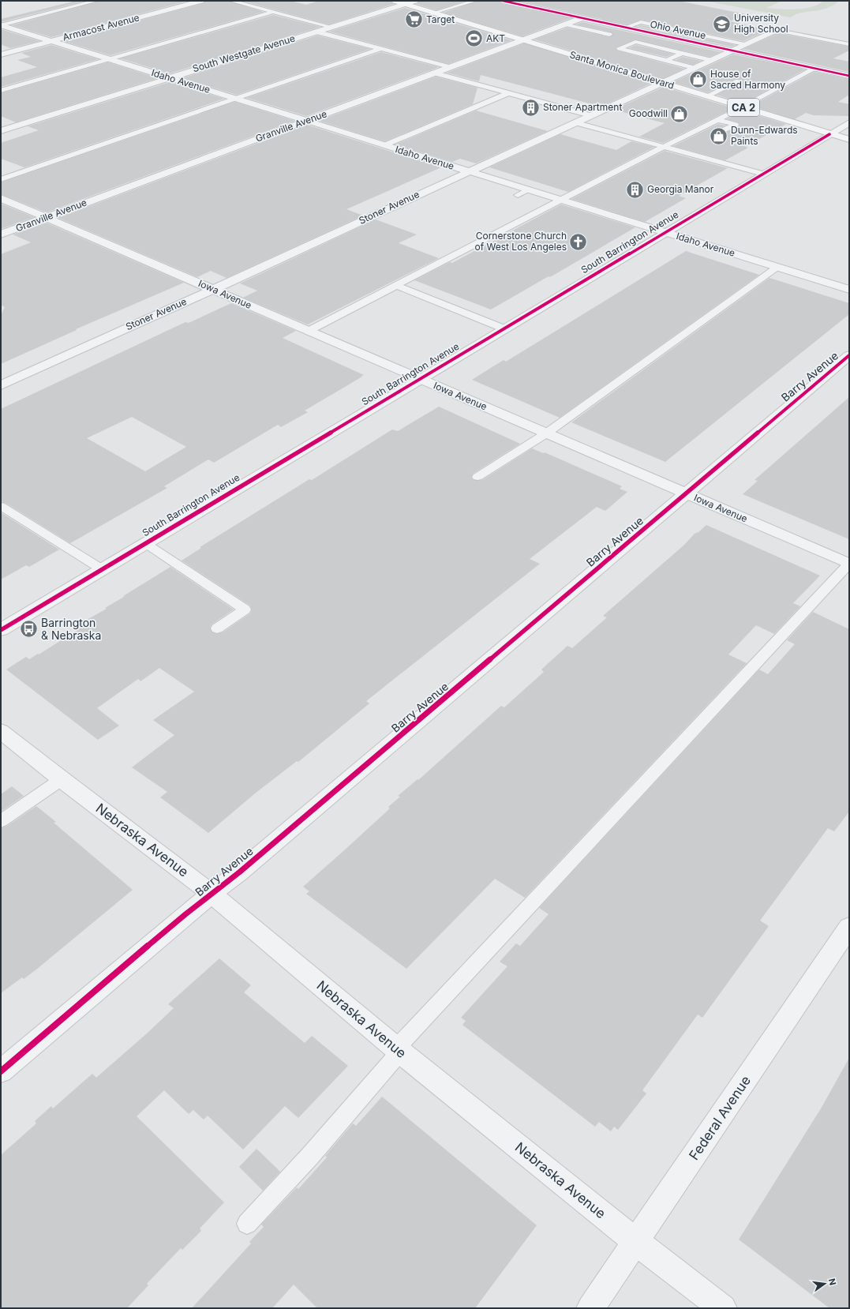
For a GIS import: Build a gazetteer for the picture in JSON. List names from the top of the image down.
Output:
{
  "streets": {
    "main road": ["Santa Monica Boulevard", "CA 2"],
    "street": [
      "Armacost Avenue",
      "Ohio Avenue",
      "South Westgate Avenue",
      "Idaho Avenue",
      "Granville Avenue",
      "Stoner Avenue",
      "South Barrington Avenue",
      "Iowa Avenue",
      "Barry Avenue",
      "Nebraska Avenue",
      "Federal Avenue"
    ]
  },
  "crossings": [
    ["Armacost Avenue", "Idaho Avenue"],
    ["Ohio Avenue", "Granville Avenue"],
    ["Ohio Avenue", "Stoner Avenue"],
    ["South Westgate Avenue", "Santa Monica Boulevard"],
    ["South Westgate Avenue", "Idaho Avenue"],
    ["Santa Monica Boulevard", "Granville Avenue"],
    ["Santa Monica Boulevard", "Stoner Avenue"],
    ["Santa Monica Boulevard", "South Barrington Avenue"],
    ["Idaho Avenue", "Granville Avenue"],
    ["Idaho Avenue", "Stoner Avenue"],
    ["Idaho Avenue", "South Barrington Avenue"],
    ["Granville Avenue", "Iowa Avenue"],
    ["Stoner Avenue", "Iowa Avenue"],
    ["South Barrington Avenue", "Iowa Avenue"],
    ["Iowa Avenue", "Barry Avenue"],
    ["Barry Avenue", "Nebraska Avenue"],
    ["Nebraska Avenue", "Federal Avenue"]
  ],
  "places": {
    "supermarket": ["Target"],
    "school or university": ["University High School"],
    "sports": ["AKT"],
    "shop": ["House of Sacred Harmony", "Goodwill", "Dunn-Edwards Paints"],
    "building": ["Stoner Apartment", "Georgia Manor"],
    "church": ["Cornerstone Church of West Los Angeles"],
    "bus stop": ["Barrington & Nebraska"]
  },
  "north": "right"
}
